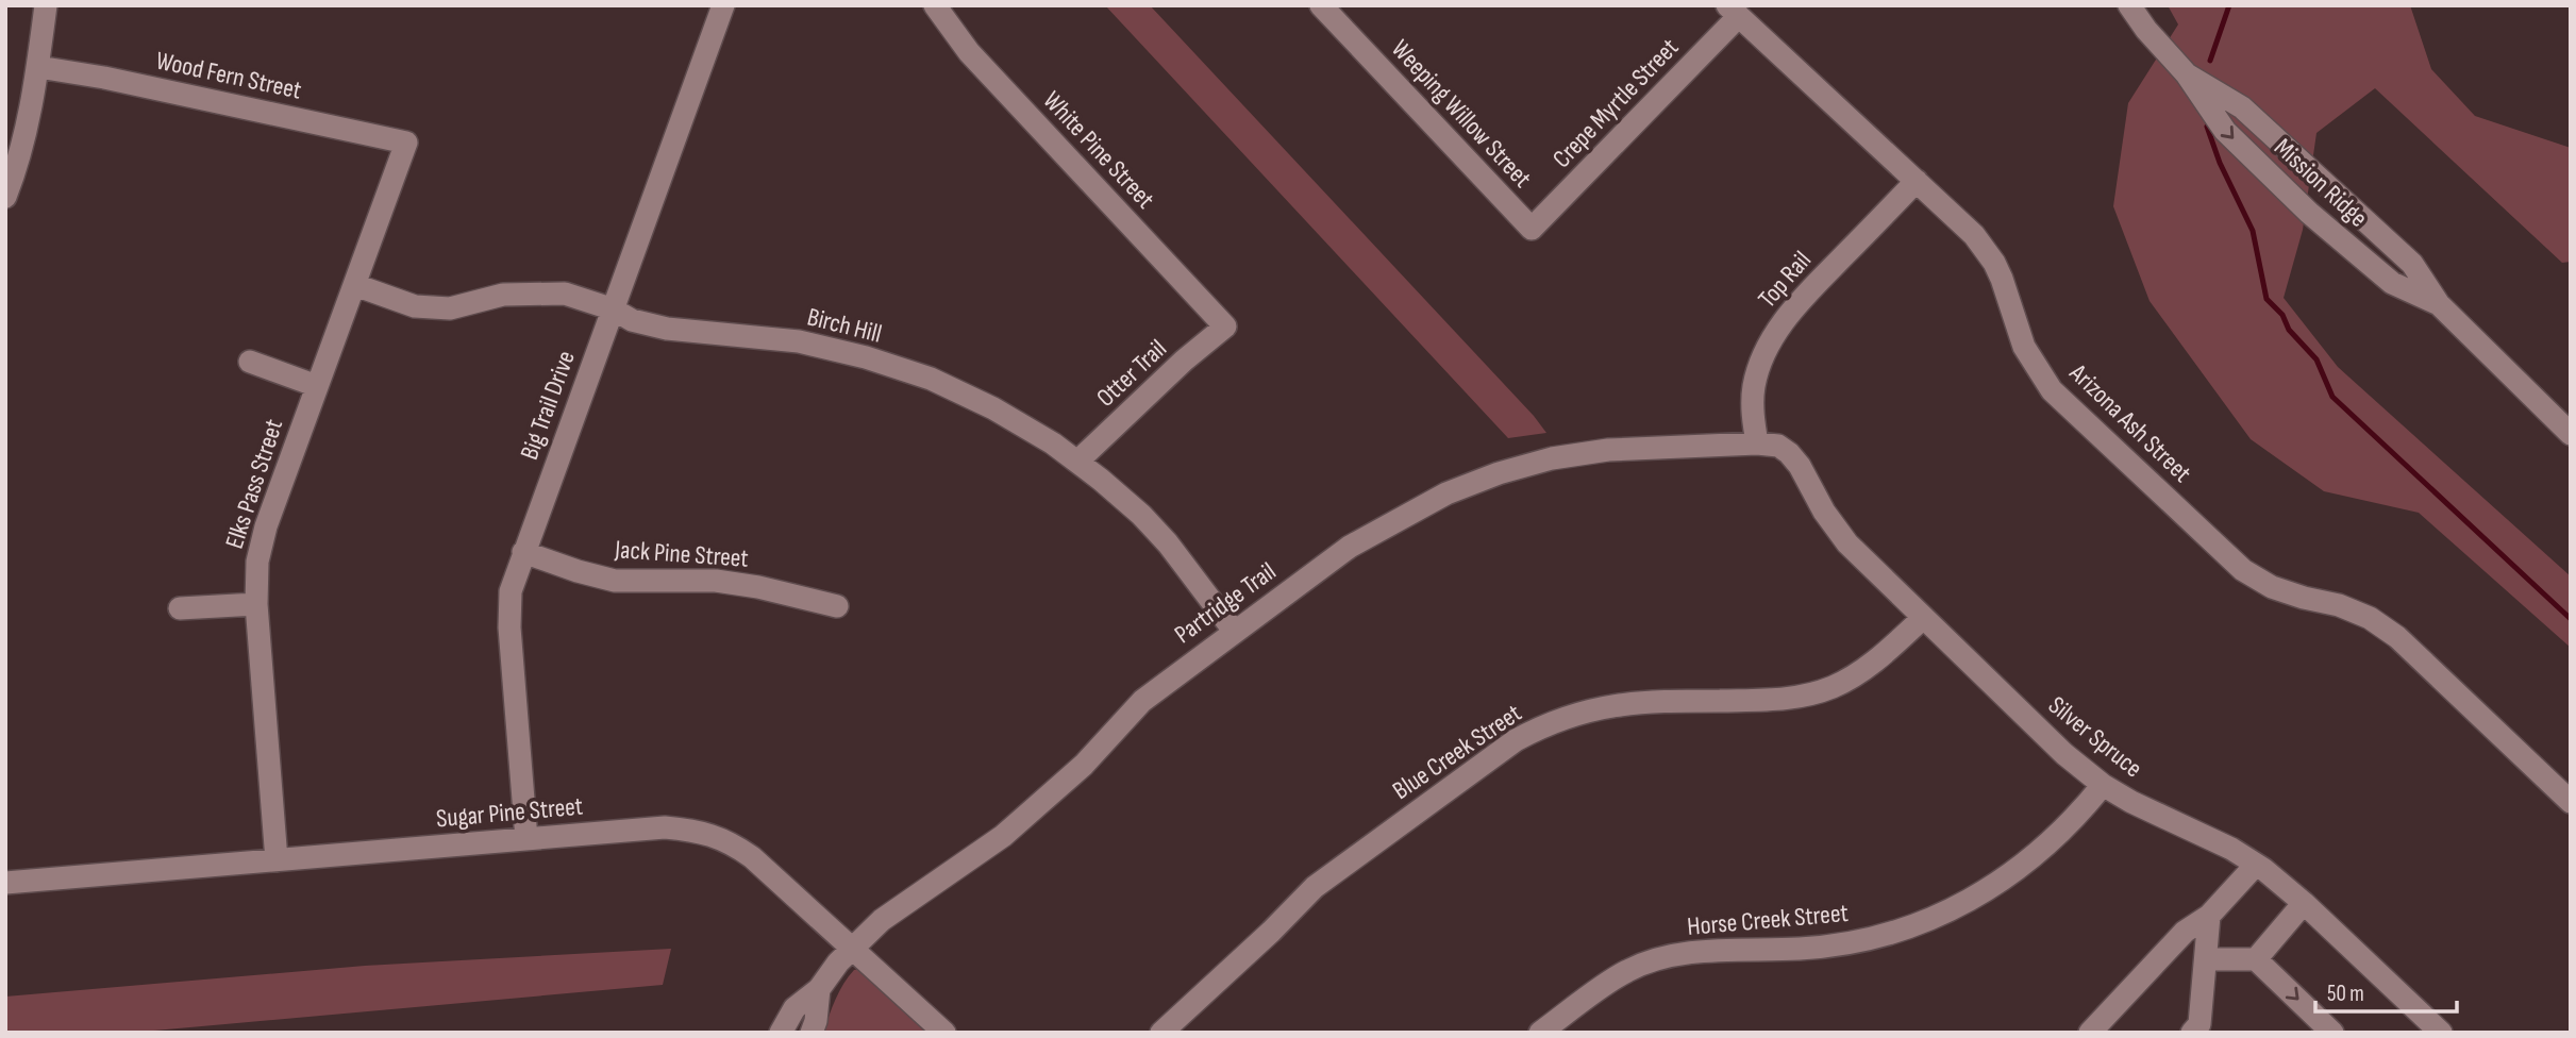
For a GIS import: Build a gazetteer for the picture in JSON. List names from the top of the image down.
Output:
{
  "streets": {
    "street": [
      "Wood Fern Street",
      "Crepe Myrtle Street",
      "Weeping Willow Street",
      "White Pine Street",
      "Mission Ridge",
      "Top Rail",
      "Birch Hill",
      "Otter Trail",
      "Big Trail Drive",
      "Arizona Ash Street",
      "Elks Pass Street",
      "Jack Pine Street",
      "Partridge Trail",
      "Silver Spruce",
      "Blue Creek Street",
      "Sugar Pine Street",
      "Horse Creek Street"
    ]
  },
  "crossings": [
    ["Wood Fern Street", "Elks Pass Street"],
    ["Crepe Myrtle Street", "Weeping Willow Street"],
    ["Crepe Myrtle Street", "Arizona Ash Street"],
    ["White Pine Street", "Otter Trail"],
    ["Top Rail", "Arizona Ash Street"],
    ["Top Rail", "Partridge Trail"],
    ["Top Rail", "Silver Spruce"],
    ["Birch Hill", "Otter Trail"],
    ["Birch Hill", "Big Trail Drive"],
    ["Birch Hill", "Elks Pass Street"],
    ["Birch Hill", "Partridge Trail"],
    ["Big Trail Drive", "Jack Pine Street"],
    ["Big Trail Drive", "Sugar Pine Street"],
    ["Elks Pass Street", "Sugar Pine Street"],
    ["Partridge Trail", "Silver Spruce"],
    ["Partridge Trail", "Sugar Pine Street"],
    ["Silver Spruce", "Blue Creek Street"],
    ["Silver Spruce", "Horse Creek Street"]
  ],
  "scale_bar": "50 m"
}
